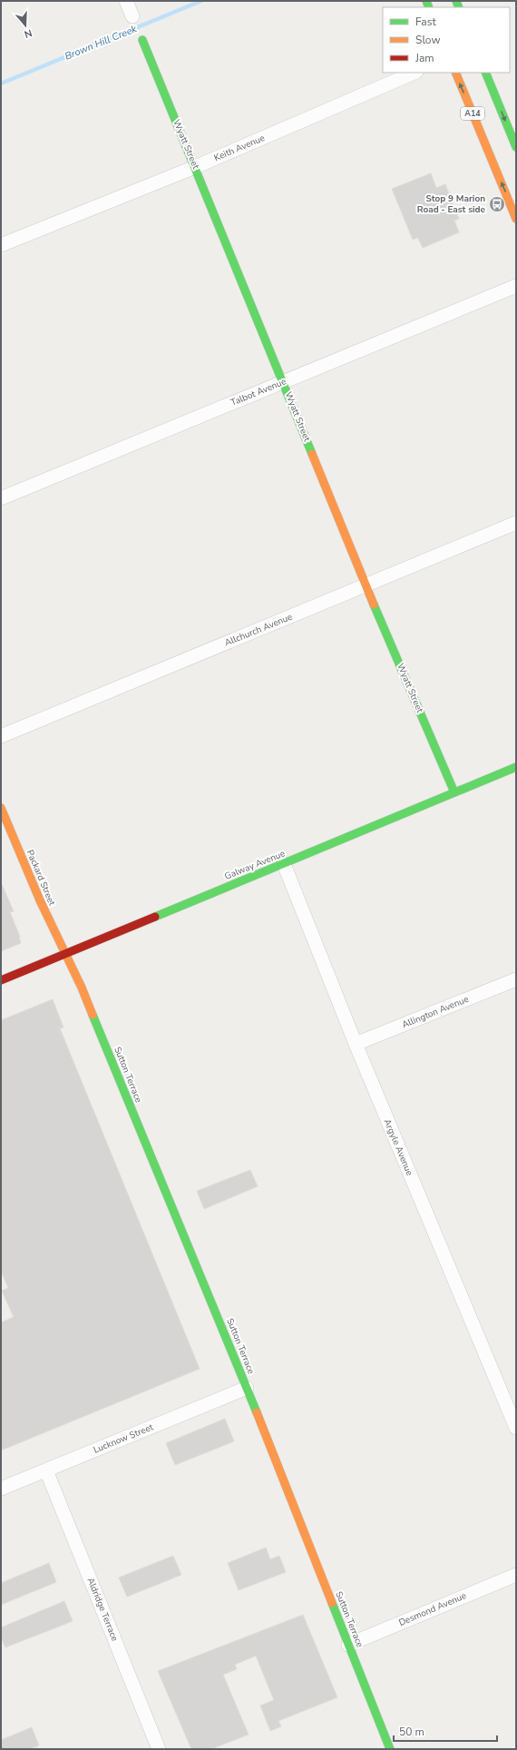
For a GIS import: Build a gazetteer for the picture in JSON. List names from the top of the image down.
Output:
{
  "streets": {
    "street": [
      "A14",
      "Wyatt Street",
      "Keith Avenue",
      "Talbot Avenue",
      "Allchurch Avenue",
      "Galway Avenue",
      "Packard Street",
      "Allington Avenue",
      "Sutton Terrace",
      "Argyle Avenue",
      "Lucknow Street",
      "Aldridge Terrace",
      "Desmond Avenue"
    ]
  },
  "crossings": [
    ["Wyatt Street", "Keith Avenue"],
    ["Wyatt Street", "Talbot Avenue"],
    ["Wyatt Street", "Allchurch Avenue"],
    ["Wyatt Street", "Galway Avenue"],
    ["Galway Avenue", "Packard Street"],
    ["Galway Avenue", "Sutton Terrace"],
    ["Galway Avenue", "Argyle Avenue"],
    ["Packard Street", "Sutton Terrace"],
    ["Allington Avenue", "Argyle Avenue"],
    ["Sutton Terrace", "Lucknow Street"],
    ["Sutton Terrace", "Desmond Avenue"],
    ["Lucknow Street", "Aldridge Terrace"]
  ],
  "water": ["Brown Hill Creek"],
  "places": {
    "bus stop": ["Stop 9 Marion Road - East side"]
  },
  "legend": ["Fast", "Slow", "Jam"],
  "scale_bar": "50 m",
  "north": "bottom"
}
